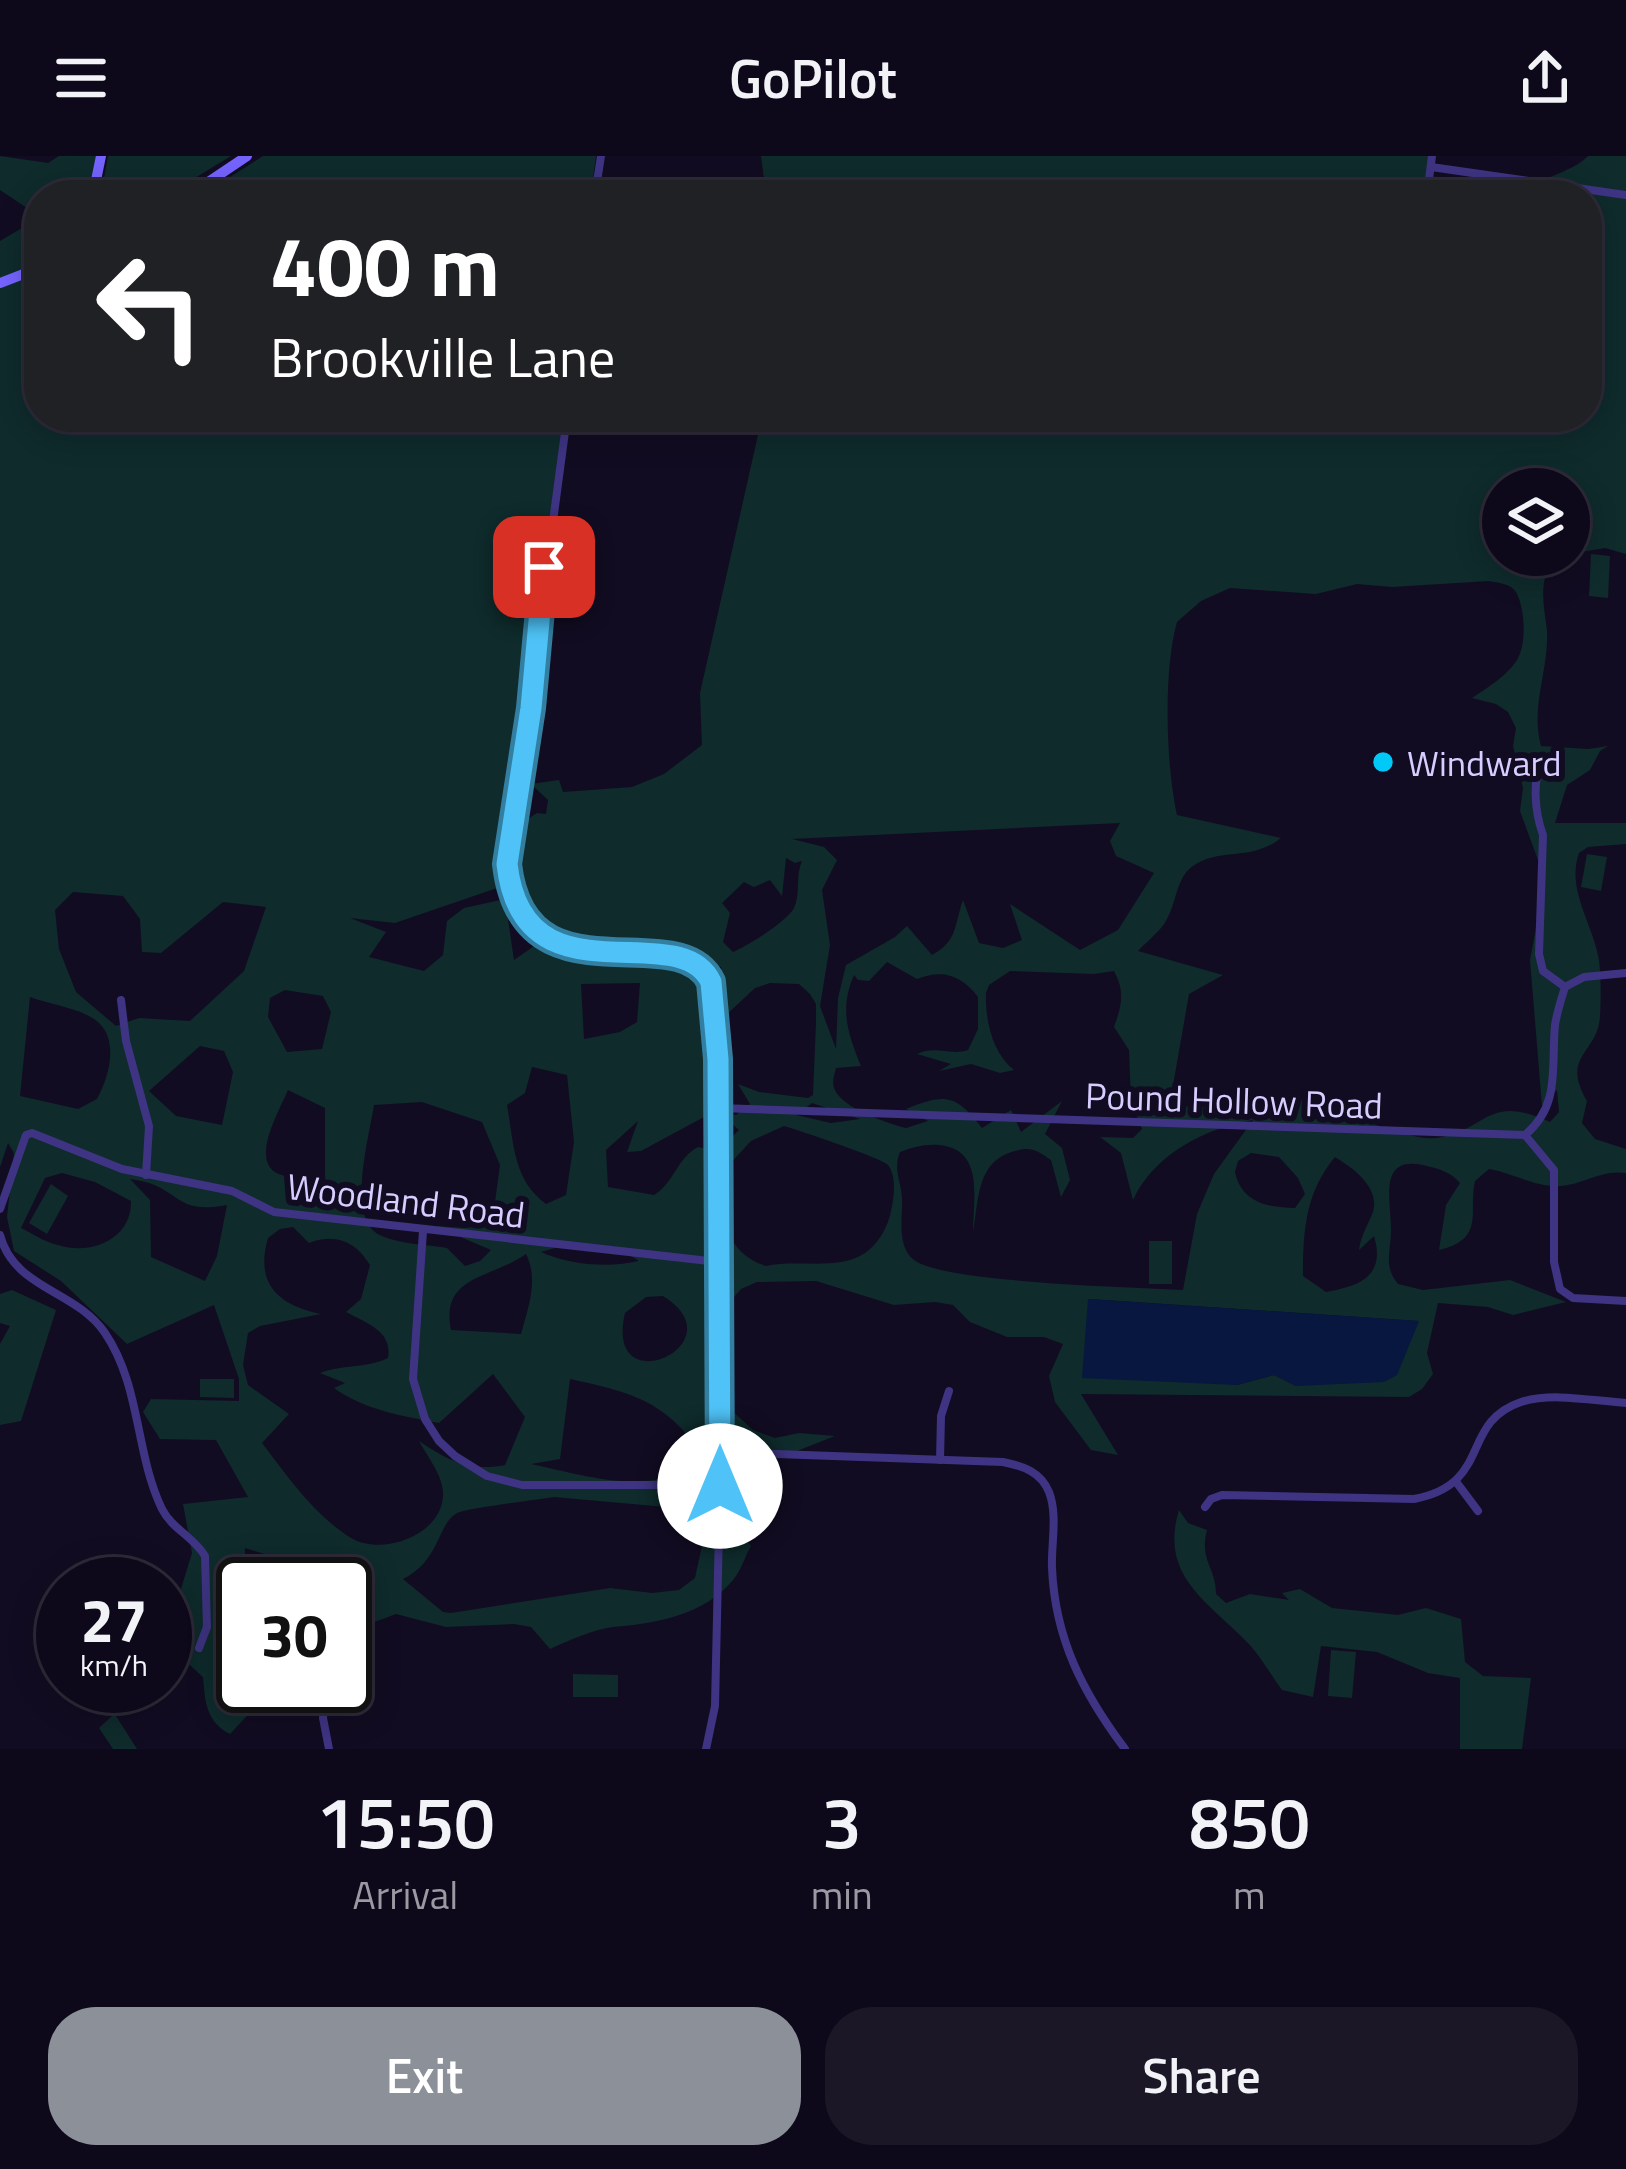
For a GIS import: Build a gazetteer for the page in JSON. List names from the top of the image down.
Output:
{
  "streets": {
    "street": ["Pound Hollow Road", "Woodland Road"]
  },
  "places": ["Windward"],
  "page": {
    "header": "GoPilot",
    "turn": ["400 m", "Brookville Lane"],
    "speed": "27 km/h",
    "limit": "30",
    "eta": [
      "15:50",
      "Arrival",
      "3",
      "min",
      "850",
      "m"
    ],
    "buttons": ["Exit", "Share"]
  }
}
